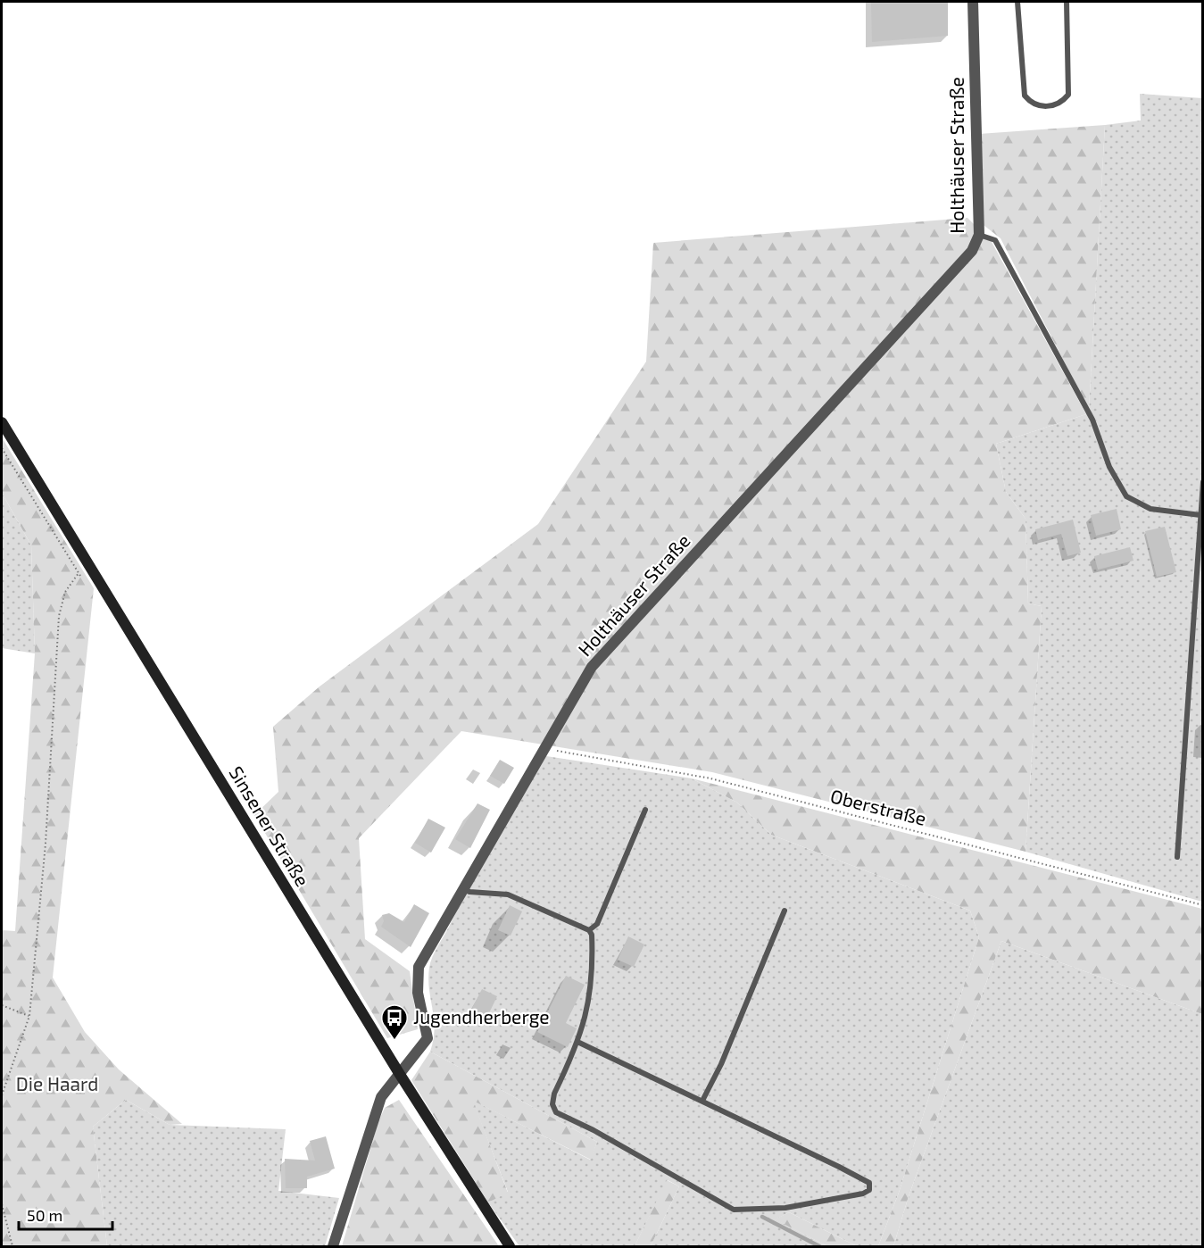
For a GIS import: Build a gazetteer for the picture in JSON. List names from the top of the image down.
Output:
{
  "streets": {
    "main road": ["Sinsener Straße"],
    "street": ["Holthäuser Straße"],
    "path": ["Oberstraße"]
  },
  "crossings": [
    ["Holthäuser Straße", "Oberstraße"],
    ["Holthäuser Straße", "Sinsener Straße"]
  ],
  "parks": ["Die Haard"],
  "places": {
    "bus stop": ["Jugendherberge"]
  },
  "scale_bar": "50 m"
}
